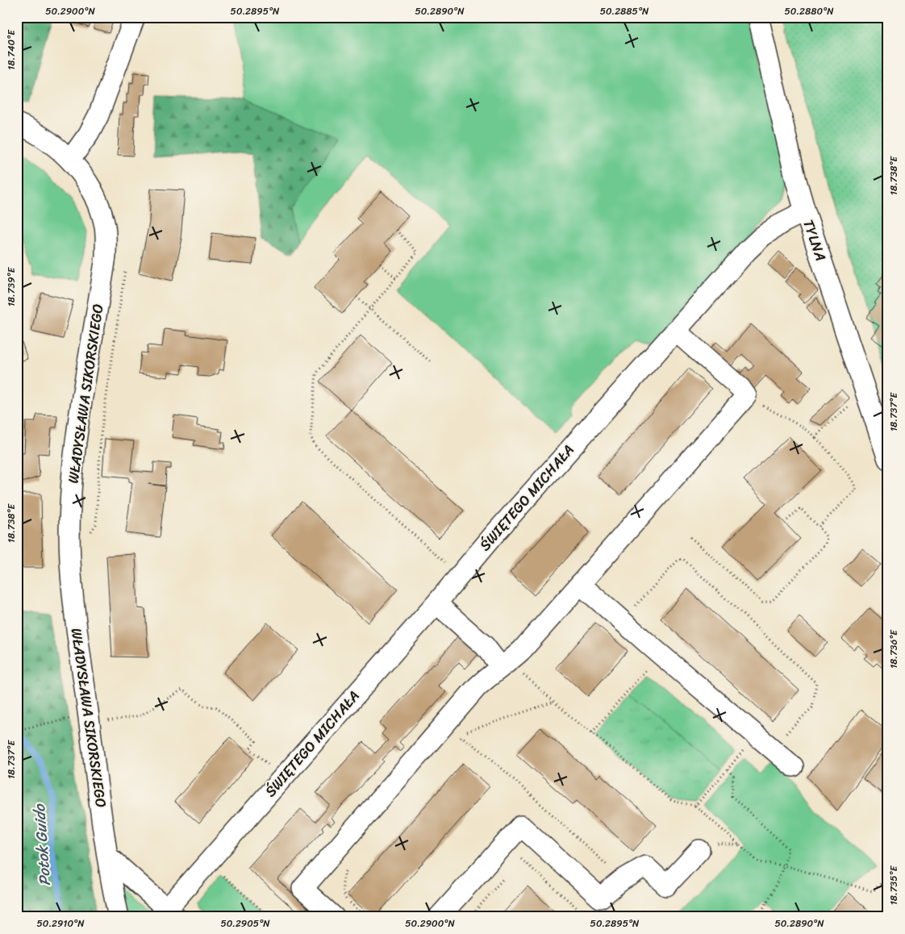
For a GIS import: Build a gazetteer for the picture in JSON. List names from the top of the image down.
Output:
{
  "streets": {
    "street": ["TYLNA", "WŁADYSŁAWA SIKORSKIEGO", "ŚWIĘTEGO MICHAŁA"]
  },
  "crossings": [
    ["TYLNA", "ŚWIĘTEGO MICHAŁA"],
    ["WŁADYSŁAWA SIKORSKIEGO", "ŚWIĘTEGO MICHAŁA"]
  ],
  "water": ["Potok Guido"],
  "coordinates": [
    "50.2900°N",
    "50.2895°N",
    "50.2890°N",
    "50.2885°N",
    "50.2880°N",
    "18.740°E",
    "18.738°E",
    "18.739°E",
    "18.737°E",
    "18.736°E",
    "18.735°E",
    "50.2910°N",
    "50.2905°N"
  ]
}
